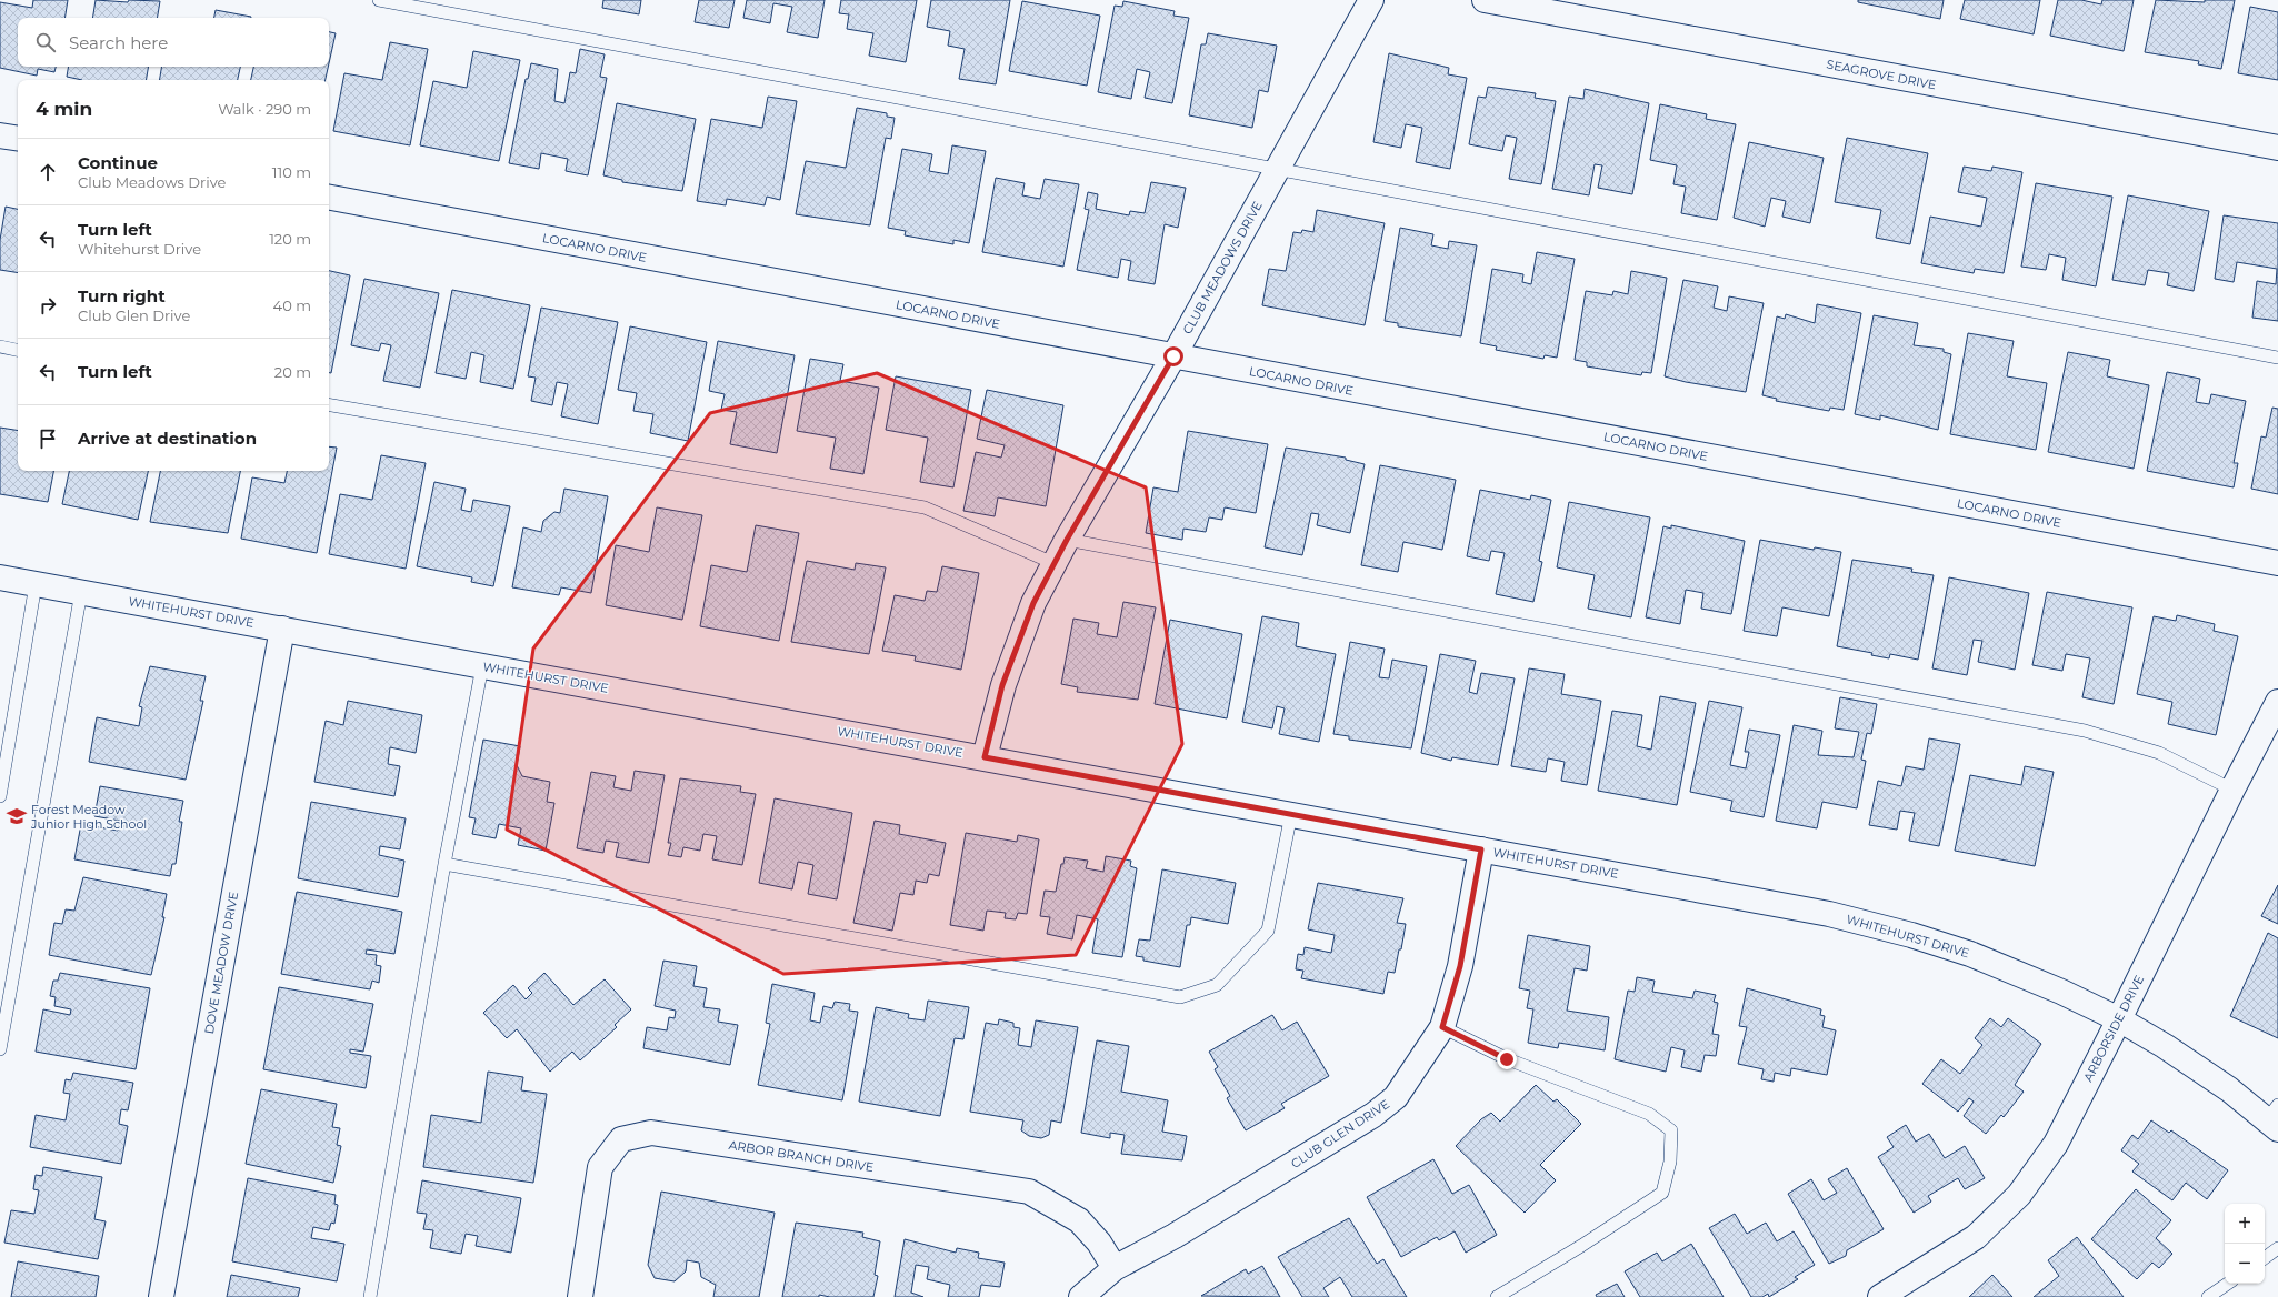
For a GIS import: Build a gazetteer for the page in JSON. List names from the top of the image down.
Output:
{
  "streets": {
    "street": [
      "SEAGROVE DRIVE",
      "LOCARNO DRIVE",
      "CLUB MEADOWS DRIVE",
      "WHITEHURST DRIVE",
      "DOVE MEADOW DRIVE",
      "ARBORSIDE DRIVE",
      "CLUB GLEN DRIVE",
      "ARBOR BRANCH DRIVE"
    ]
  },
  "crossings": [
    ["LOCARNO DRIVE", "CLUB MEADOWS DRIVE"],
    ["CLUB MEADOWS DRIVE", "WHITEHURST DRIVE"],
    ["WHITEHURST DRIVE", "DOVE MEADOW DRIVE"],
    ["WHITEHURST DRIVE", "ARBORSIDE DRIVE"],
    ["WHITEHURST DRIVE", "CLUB GLEN DRIVE"],
    ["CLUB GLEN DRIVE", "ARBOR BRANCH DRIVE"]
  ],
  "places": {
    "school or university": ["Forest Meadow Junior High School"]
  },
  "page": {
    "search": "Search here",
    "heading": ["4 min", "Walk · 290 m"],
    "list": [
      ["Continue", "Club Meadows Drive", "110 m"],
      ["Turn left", "Whitehurst Drive", "120 m"],
      ["Turn right", "Club Glen Drive", "40 m"],
      ["Turn left", "20 m"],
      "Arrive at destination"
    ],
    "map_buttons": ["+", "−"]
  }
}
